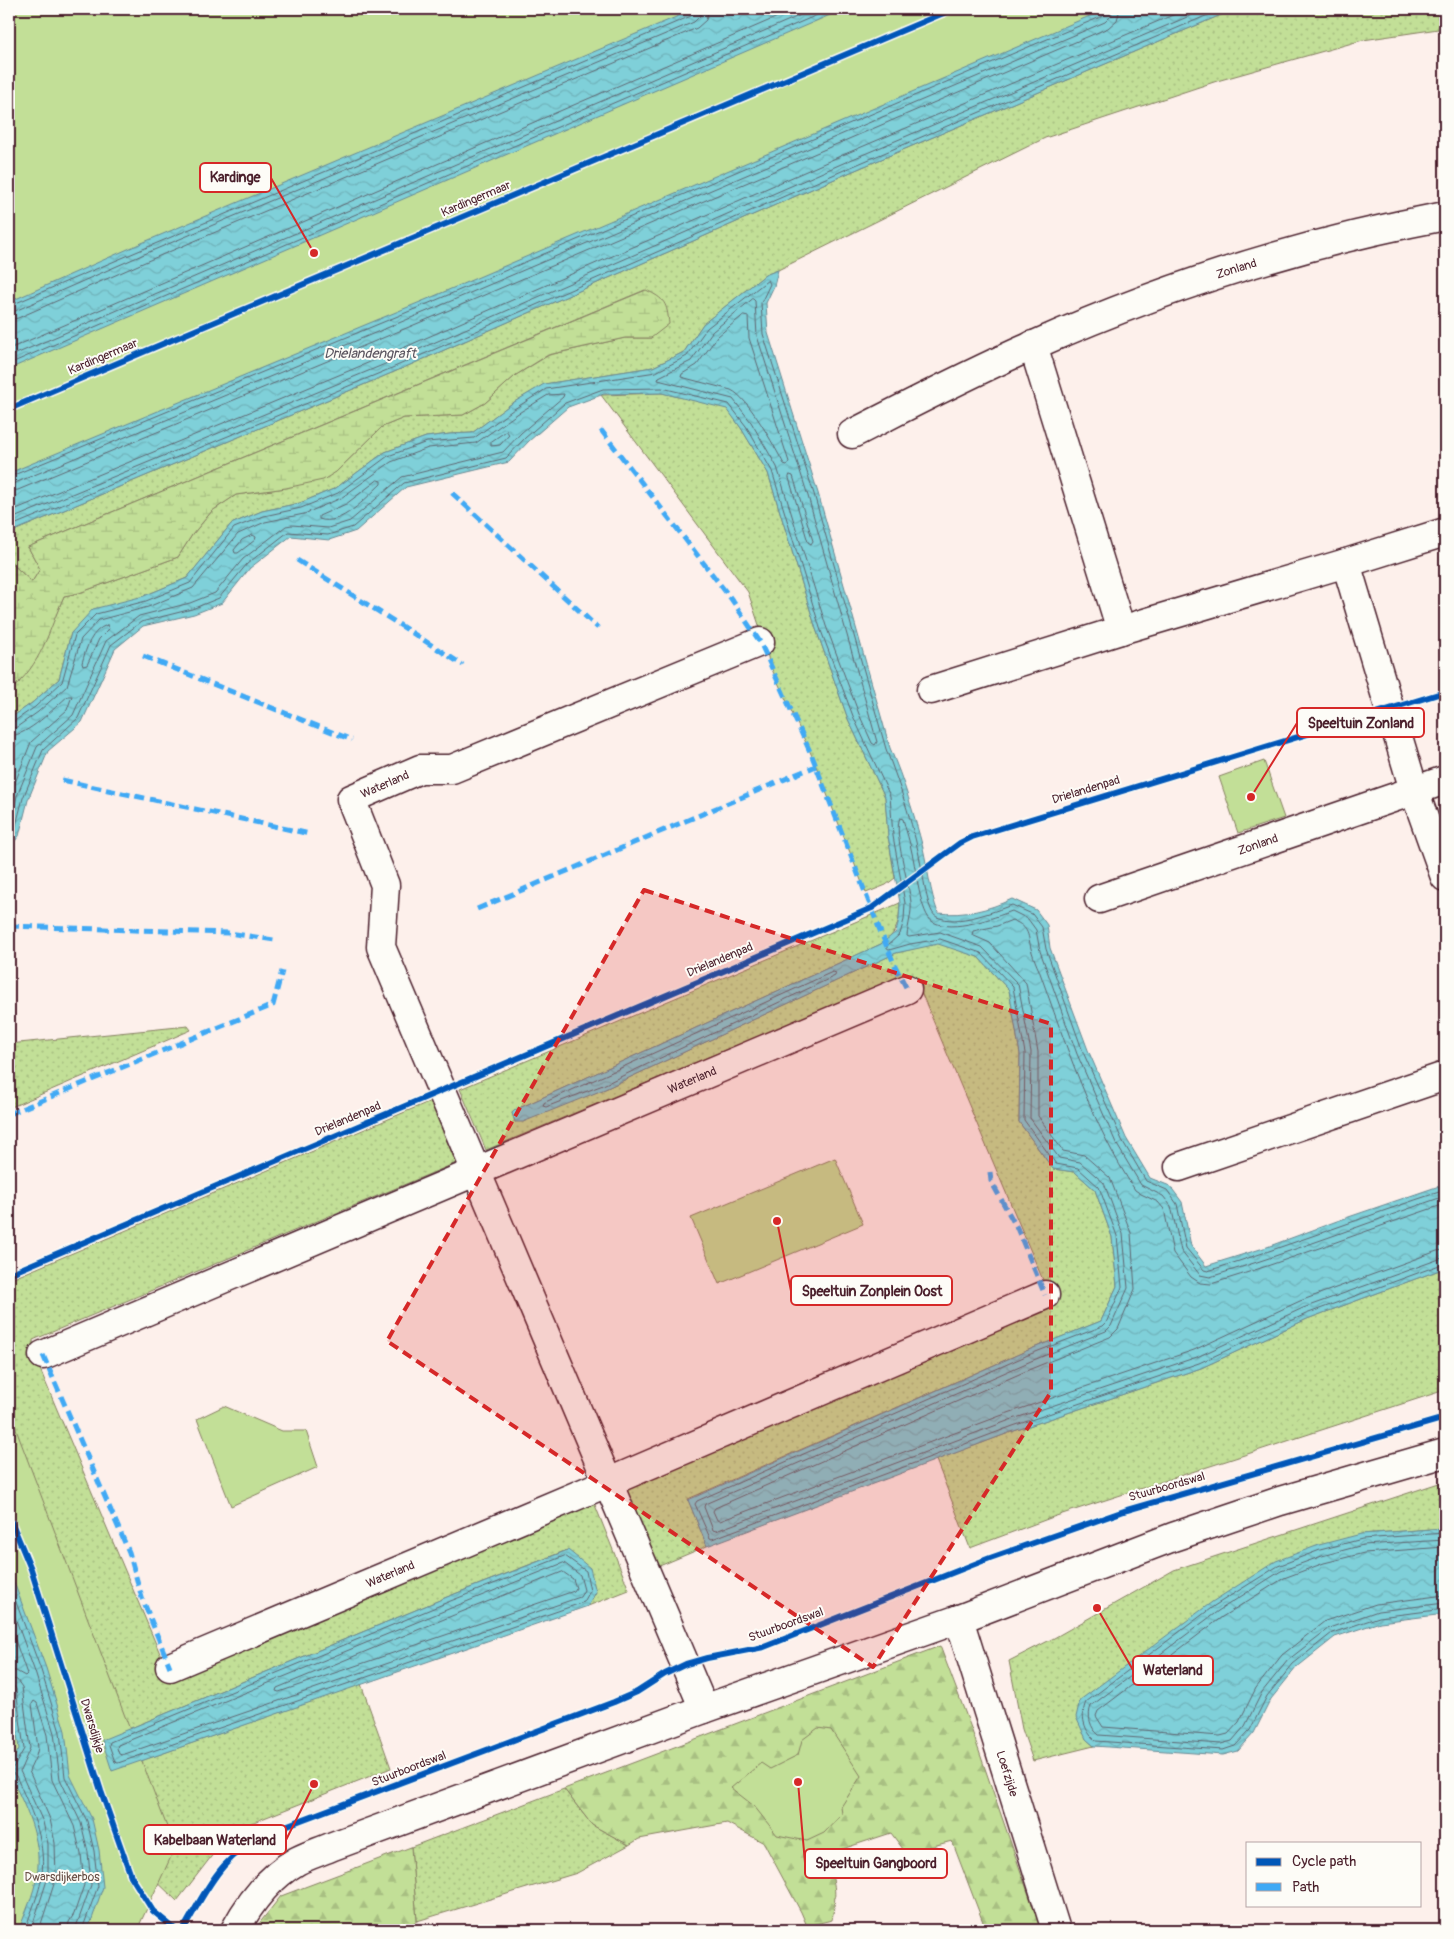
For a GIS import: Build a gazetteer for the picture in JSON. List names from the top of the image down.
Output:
{
  "streets": {
    "street": ["Zonland", "Waterland", "Loefzijde"],
    "cycle path": [
      "Kardingermaar",
      "Drielandenpad",
      "Stuurboordswal",
      "Dwarsdijkje"
    ]
  },
  "water": ["Drielandengraft"],
  "parks": ["Dwarsdijkerbos"],
  "places": [
    "Kardinge",
    "Speeltuin Zonland",
    "Speeltuin Zonplein Oost",
    "Waterland",
    "Speeltuin Gangboord",
    "Kabelbaan Waterland"
  ],
  "legend": ["Cycle path", "Path"]
}
